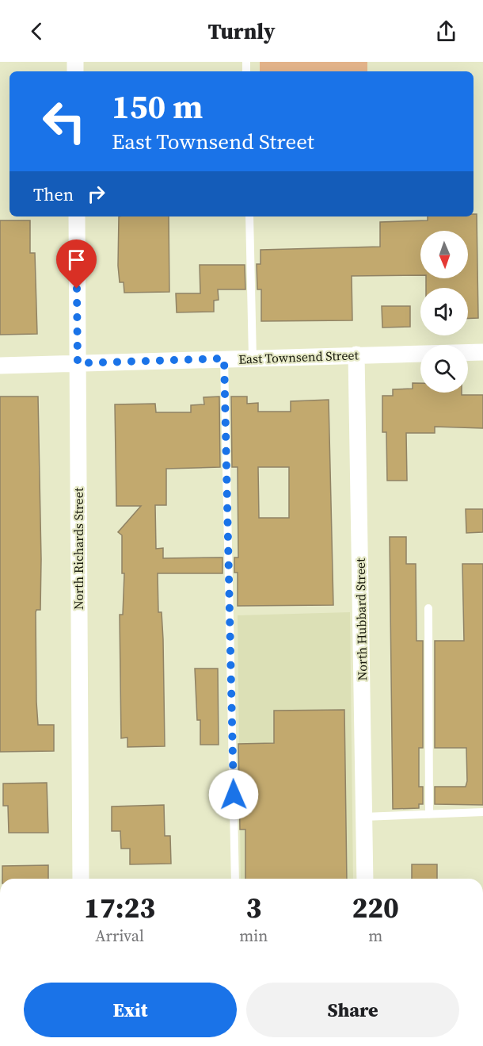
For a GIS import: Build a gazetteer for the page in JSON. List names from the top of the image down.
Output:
{
  "streets": {
    "street": ["East Townsend Street", "North Richards Street", "North Hubbard Street"]
  },
  "crossings": [
    ["East Townsend Street", "North Richards Street"],
    ["East Townsend Street", "North Hubbard Street"]
  ],
  "north": "bottom",
  "page": {
    "header": "Turnly",
    "turn": ["150 m", "East Townsend Street"],
    "then": "Then",
    "eta": [
      "17:23",
      "Arrival",
      "3",
      "min",
      "220",
      "m"
    ],
    "buttons": ["Exit", "Share"]
  }
}
